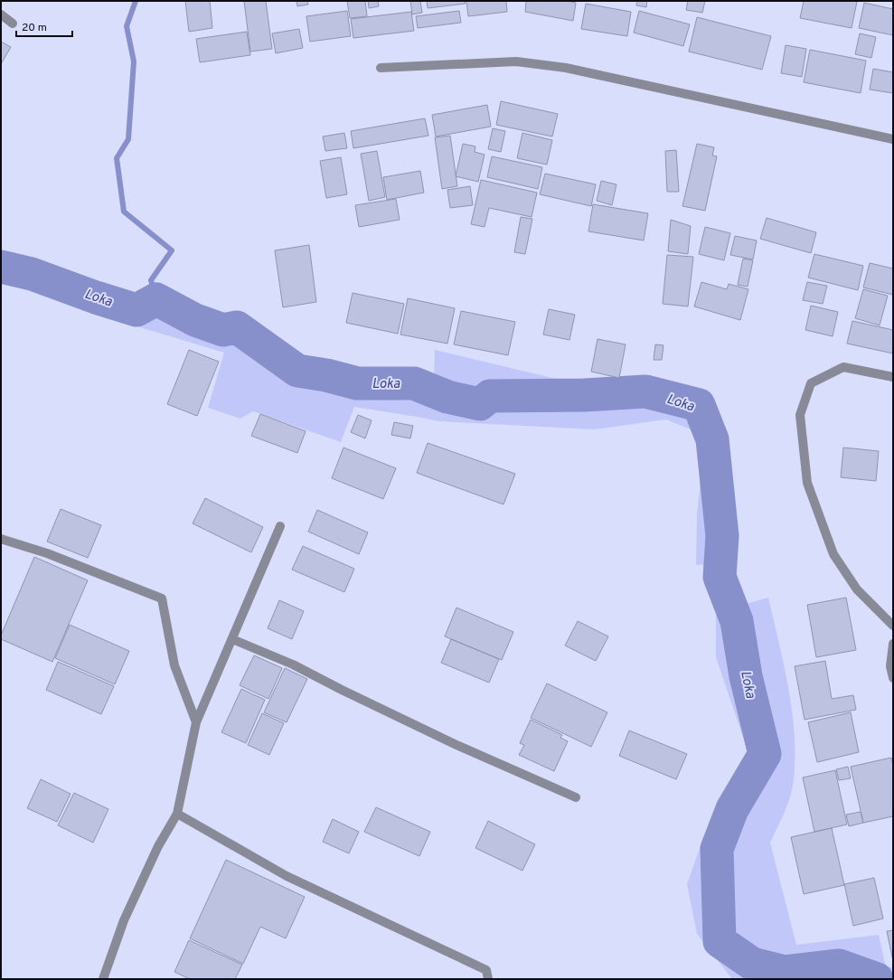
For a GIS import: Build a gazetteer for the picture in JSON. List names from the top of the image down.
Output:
{
  "water": ["Loka"],
  "scale_bar": "20 m"
}
